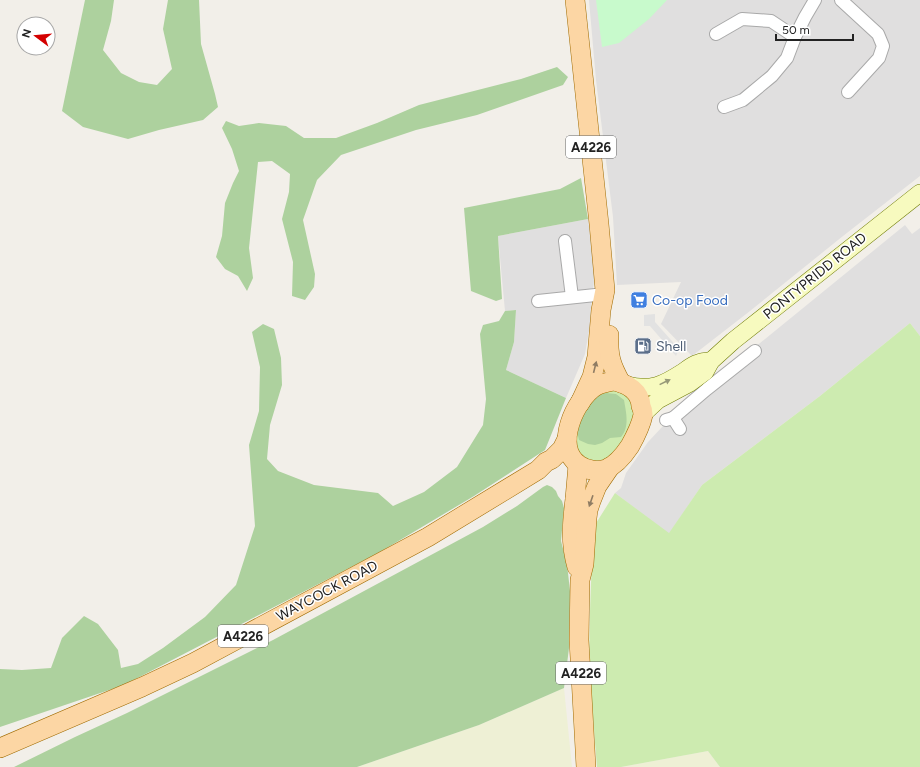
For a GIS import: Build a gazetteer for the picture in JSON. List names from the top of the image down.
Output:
{
  "streets": {
    "main road": ["A4226", "PONTYPRIDD ROAD", "WAYCOCK ROAD"]
  },
  "crossings": [
    ["A4226", "PONTYPRIDD ROAD"],
    ["A4226", "WAYCOCK ROAD"],
    ["PONTYPRIDD ROAD", "WAYCOCK ROAD"]
  ],
  "places": {
    "supermarket": ["Co-op Food"],
    "fuel station": ["Shell"]
  },
  "scale_bar": "50 m",
  "north": "left"
}
